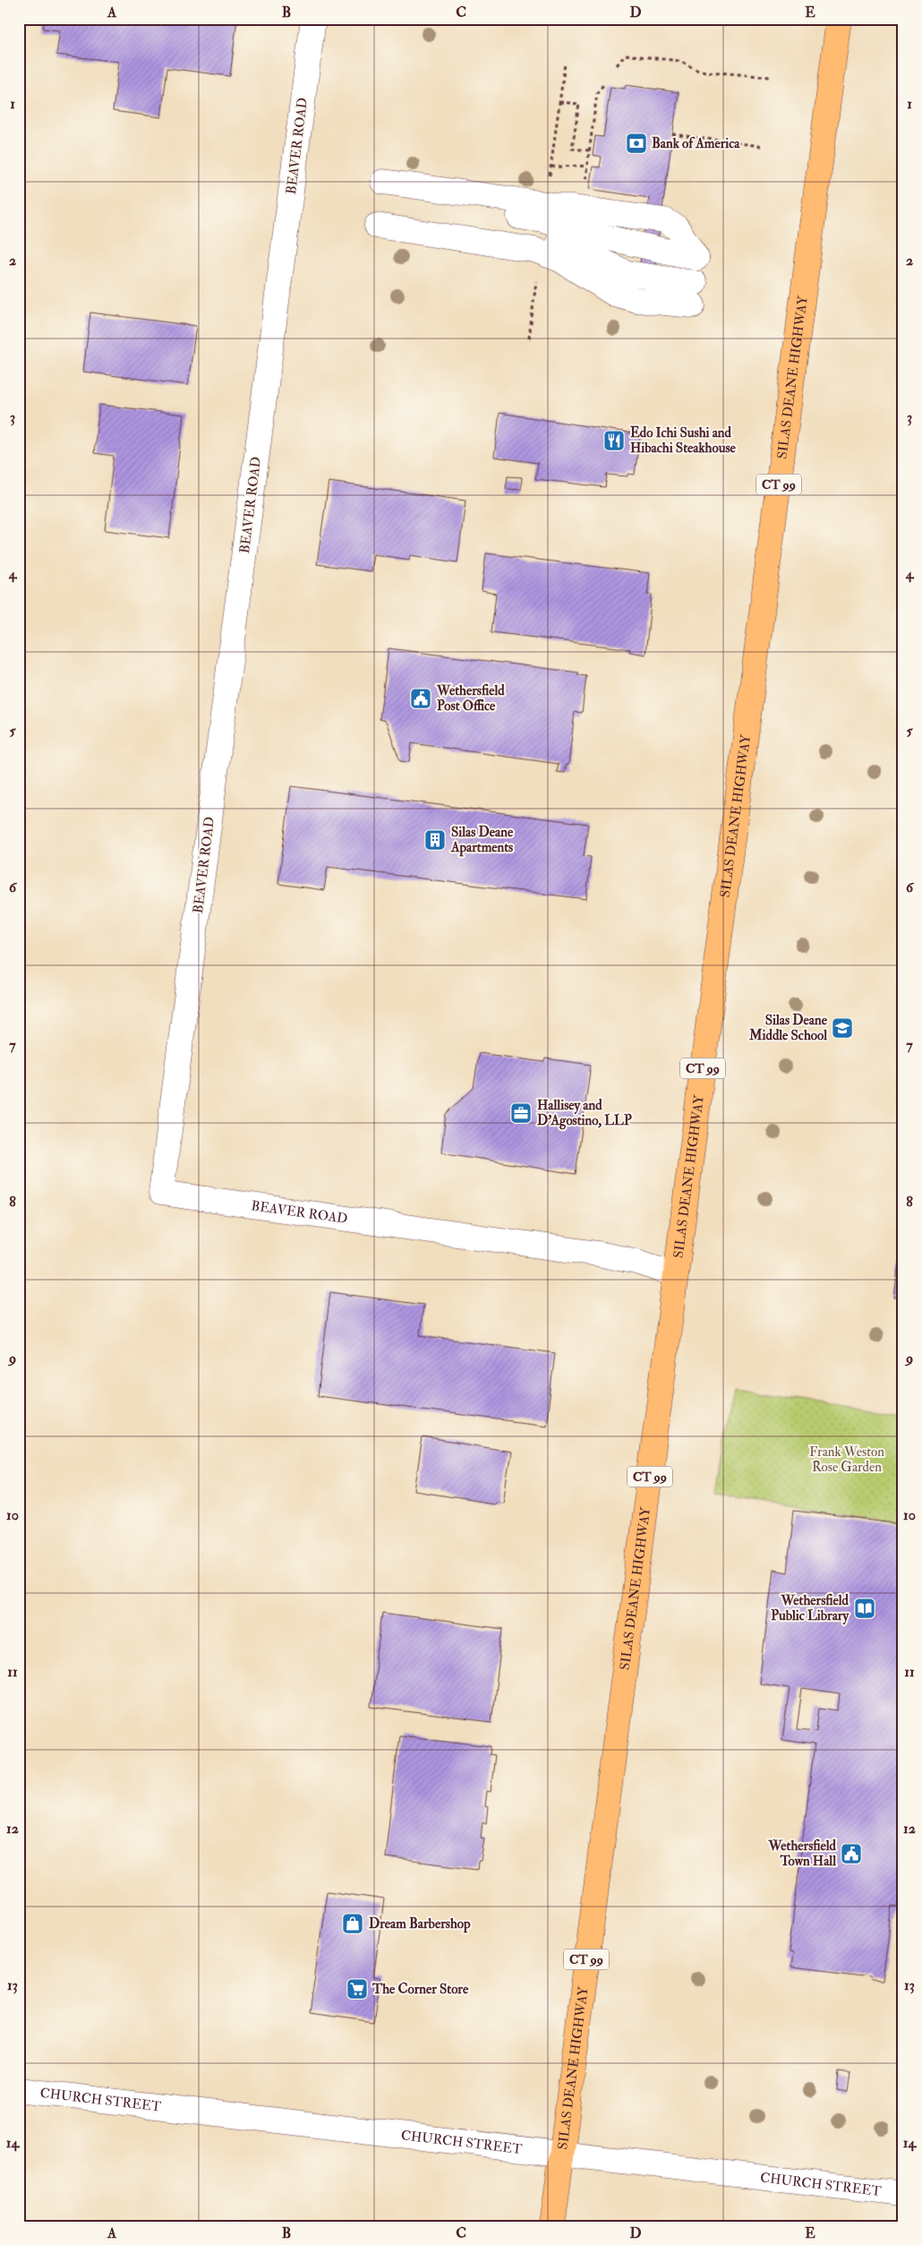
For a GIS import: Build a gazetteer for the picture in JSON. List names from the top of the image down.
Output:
{
  "streets": {
    "main road": ["SILAS DEANE HIGHWAY", "CT 99"],
    "street": ["BEAVER ROAD", "CHURCH STREET"]
  },
  "crossings": [
    ["BEAVER ROAD", "SILAS DEANE HIGHWAY"],
    ["SILAS DEANE HIGHWAY", "CHURCH STREET"]
  ],
  "parks": ["Frank Weston Rose Garden"],
  "places": {
    "bank": ["Bank of America"],
    "restaurant": ["Edo Ichi Sushi and Hibachi Steakhouse"],
    "public building": ["Wethersfield Post Office", "Wethersfield Town Hall"],
    "building": ["Silas Deane Apartments"],
    "school or university": ["Silas Deane Middle School"],
    "office": ["Hallisey and D'Agostino, LLP"],
    "library": ["Wethersfield Public Library"],
    "shop": ["Dream Barbershop"],
    "supermarket": ["The Corner Store"]
  },
  "grid": {
    "columns": [
      "A",
      "B",
      "C",
      "D",
      "E"
    ],
    "rows": [
      "1",
      "2",
      "3",
      "4",
      "5",
      "6",
      "7",
      "8",
      "9",
      "10",
      "11",
      "12",
      "13",
      "14"
    ]
  }
}
